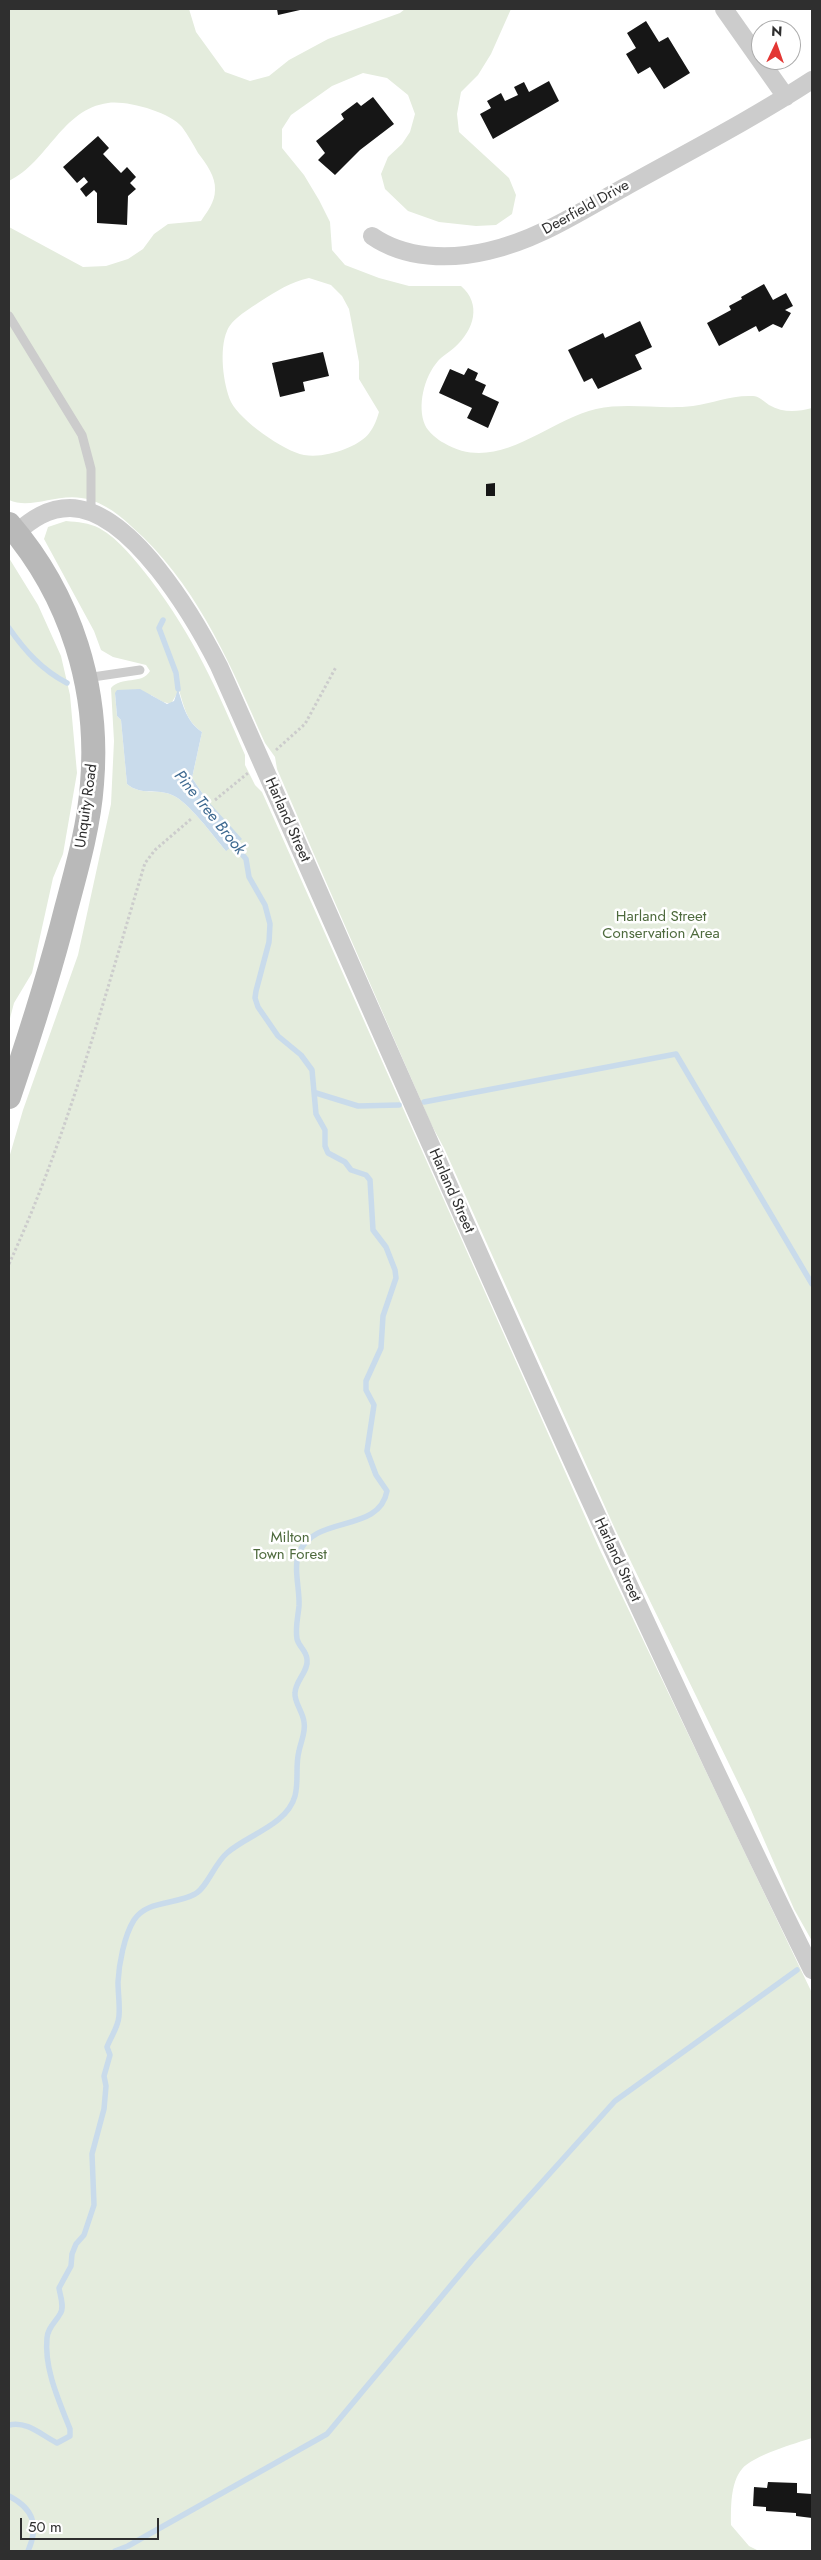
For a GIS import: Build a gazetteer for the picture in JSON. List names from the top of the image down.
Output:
{
  "streets": {
    "main road": ["Unquity Road"],
    "street": ["Deerfield Drive", "Harland Street"]
  },
  "crossings": [
    ["Unquity Road", "Harland Street"]
  ],
  "water": ["Pine Tree Brook"],
  "parks": ["Harland Street Conservation Area", "Milton Town Forest"],
  "scale_bar": "50 m",
  "north": "top"
}
